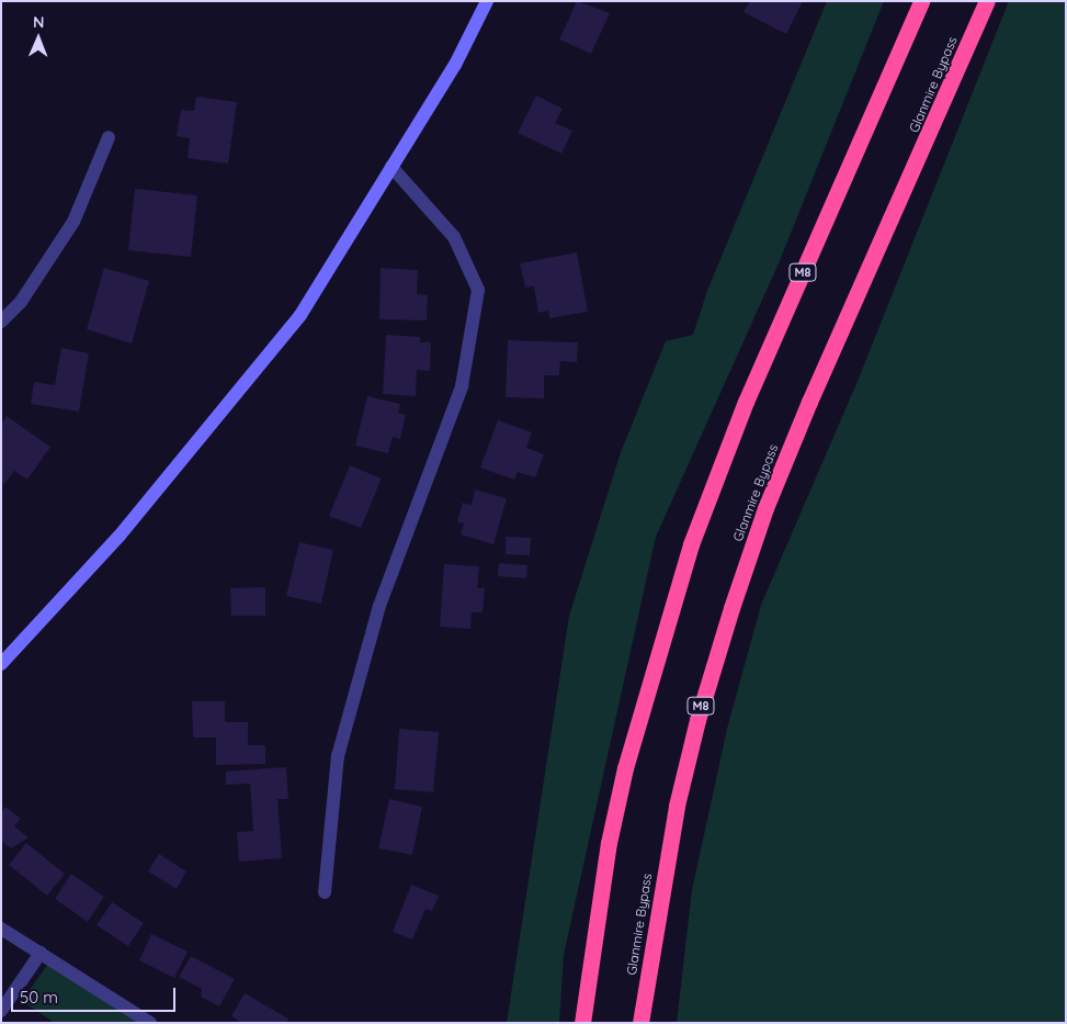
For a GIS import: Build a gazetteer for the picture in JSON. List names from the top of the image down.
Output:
{
  "streets": {
    "highway": ["Glanmire Bypass", "M8"]
  },
  "scale_bar": "50 m",
  "north": "top"
}
